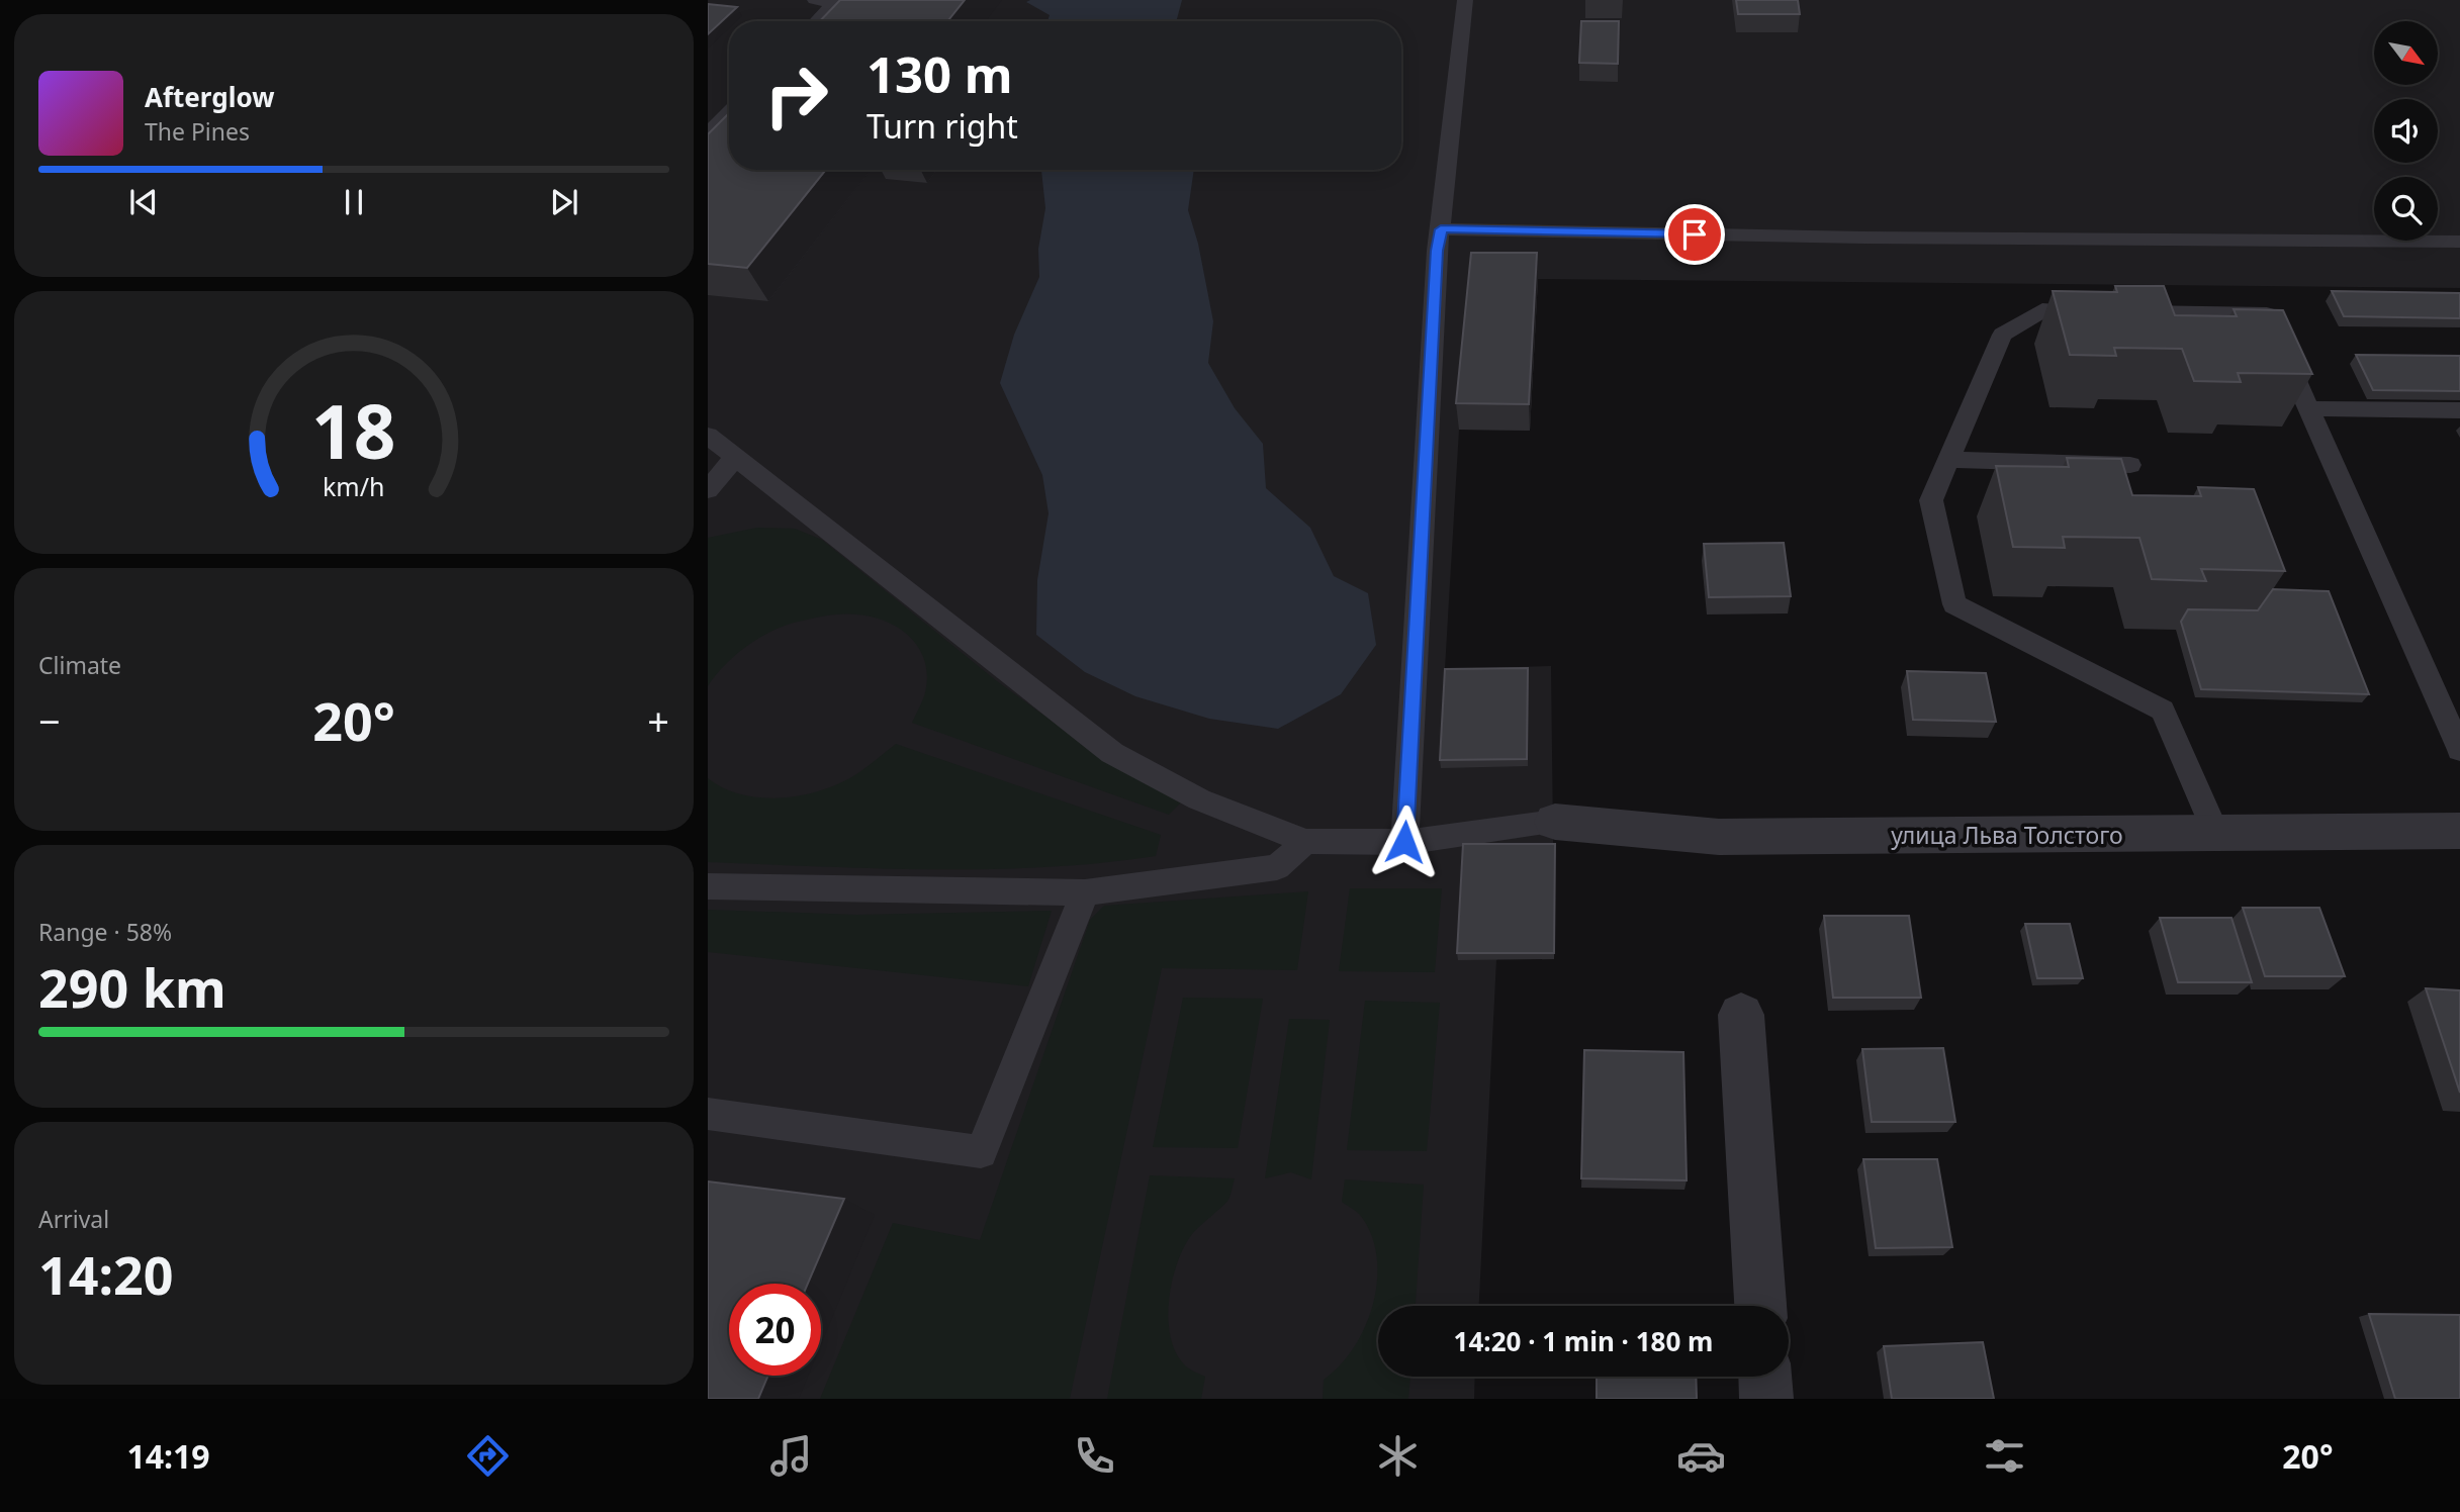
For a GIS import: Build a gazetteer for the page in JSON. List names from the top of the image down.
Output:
{
  "streets": {
    "street": ["улица Льва Толстого"]
  },
  "north": "bottom right",
  "page": {
    "turn": ["130 m", "Turn right"],
    "song": ["Afterglow", "The Pines"],
    "tile": [
      "Climate",
      ["Range · 58%", "290 km"],
      ["Arrival", "14:20"]
    ],
    "heat": ["−", "20°", "+"],
    "limit": "20",
    "trip": "14:20 · 1 min · 180 m",
    "tabs": ["14:19", "20°"],
    "gauge": ["18", "km/h"]
  }
}
